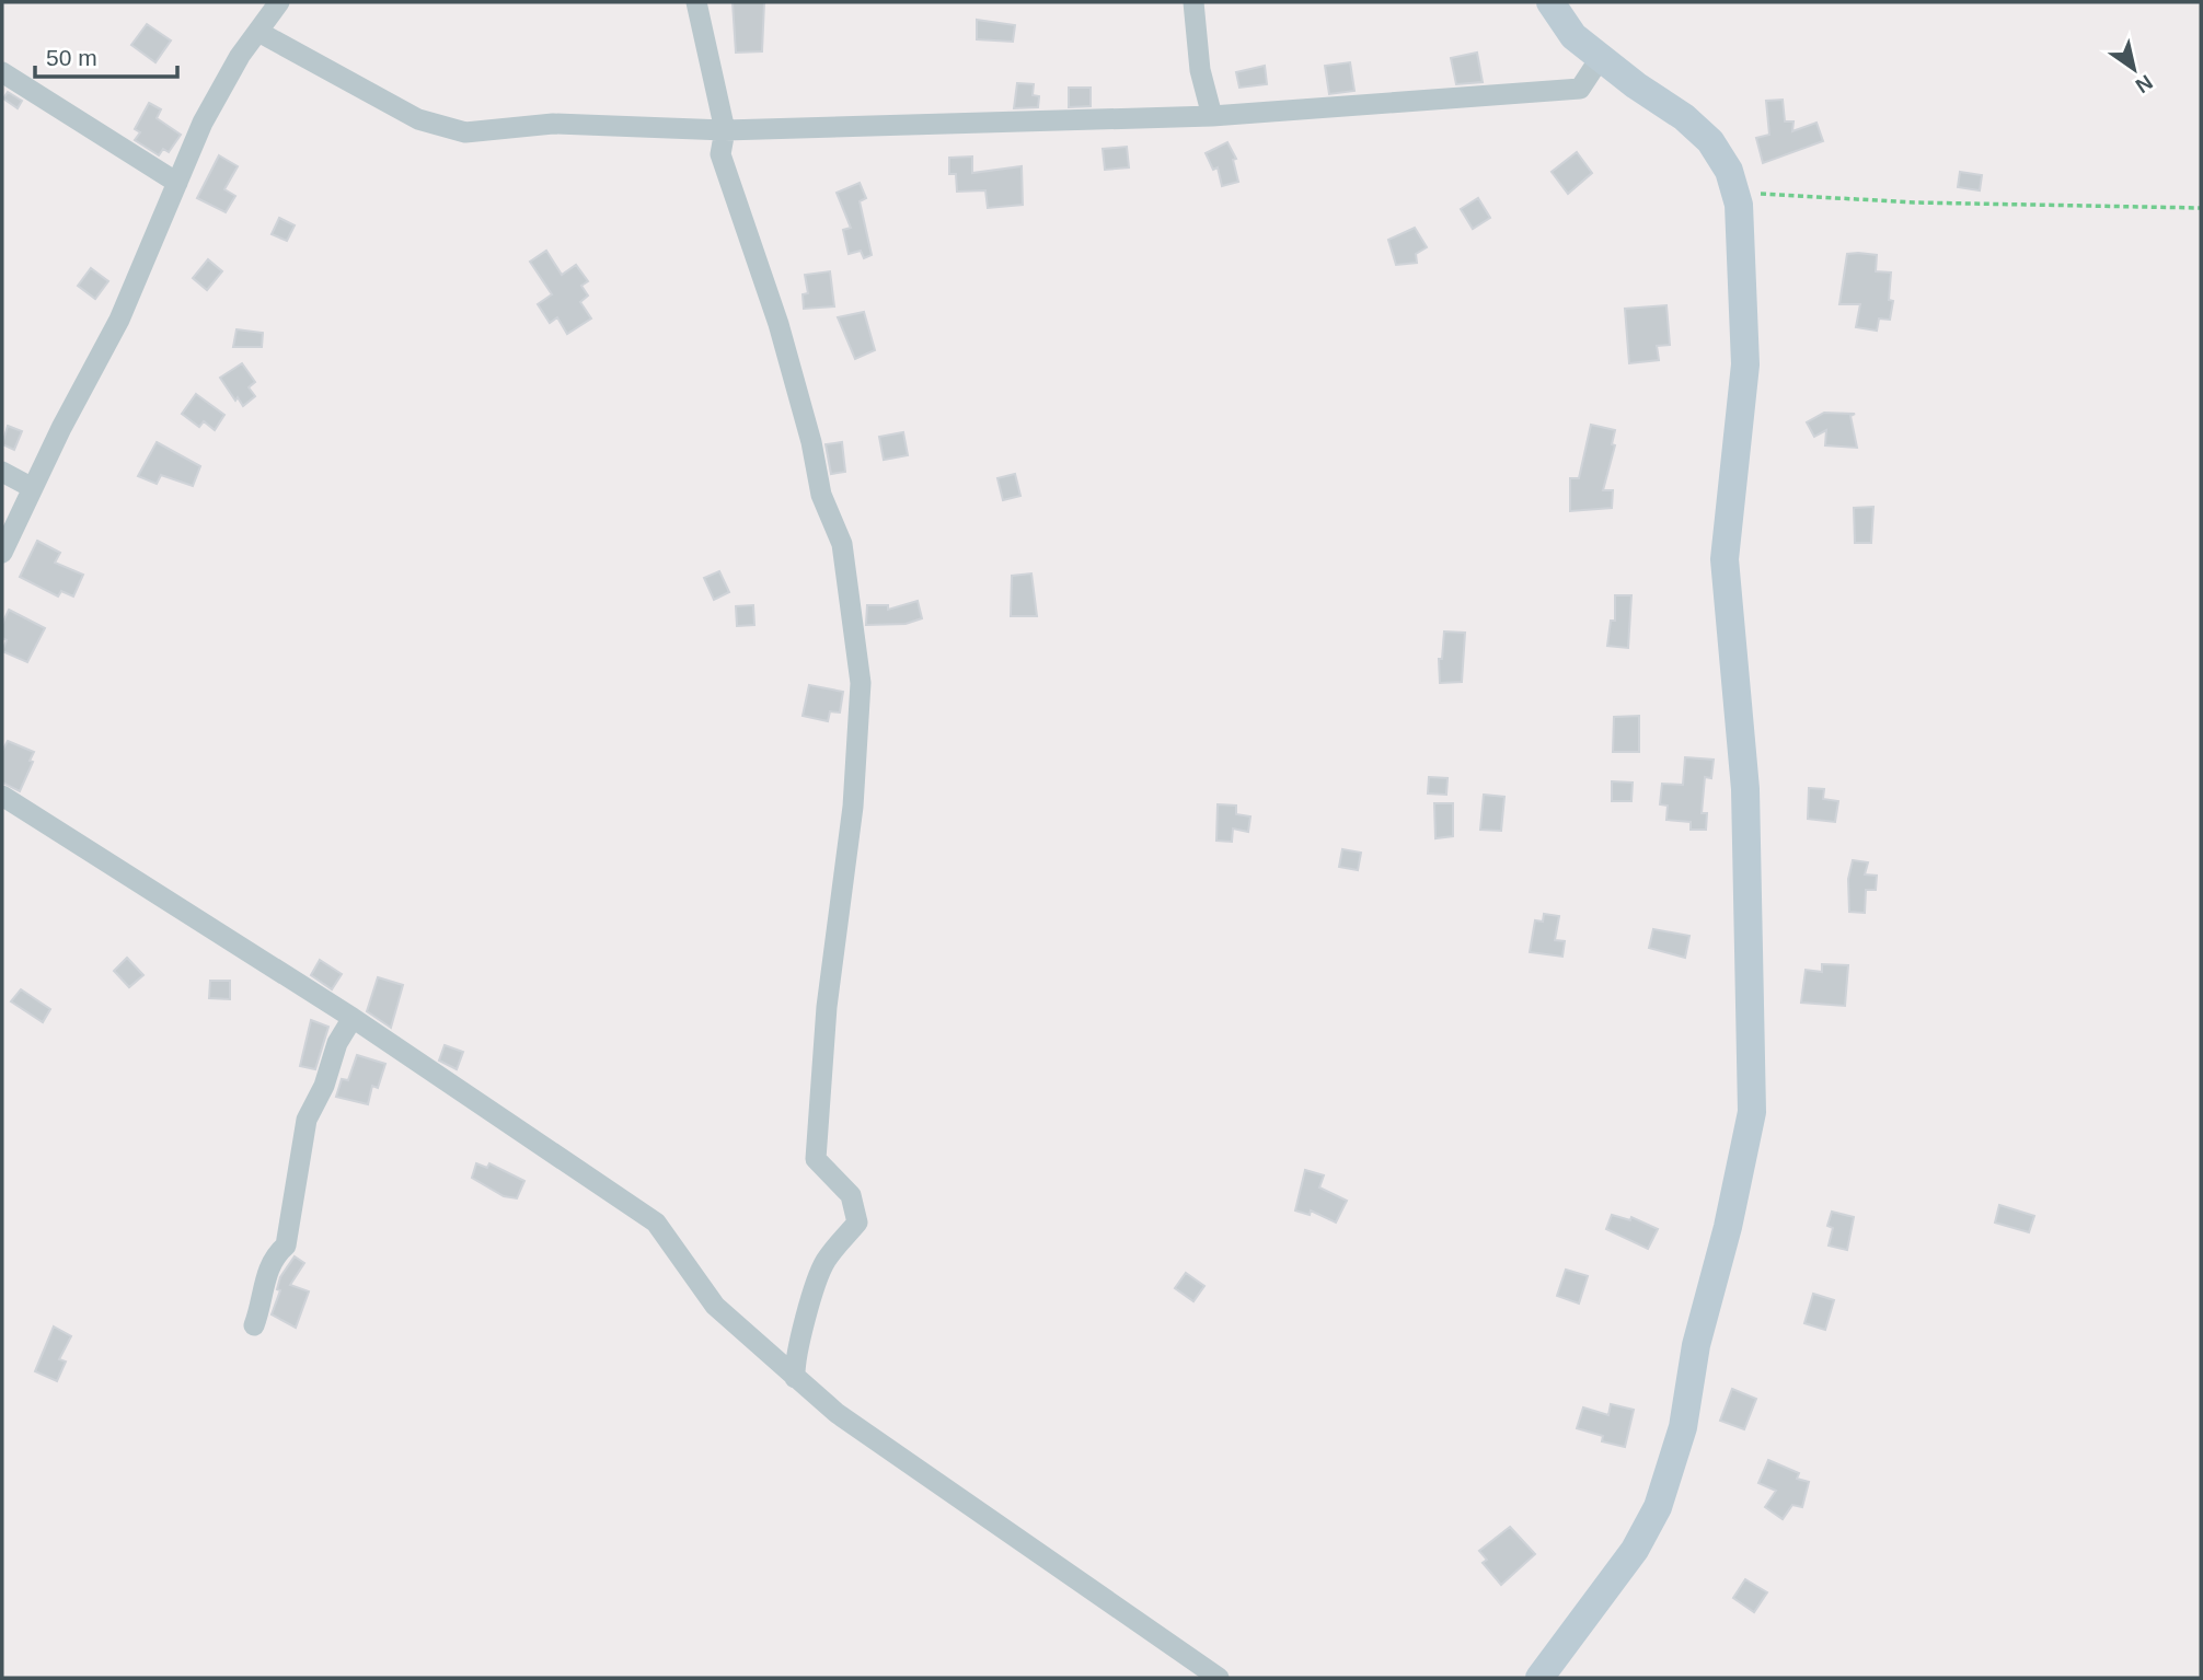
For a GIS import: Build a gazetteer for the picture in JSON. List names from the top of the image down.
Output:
{
  "scale_bar": "50 m",
  "north": "bottom right"
}
